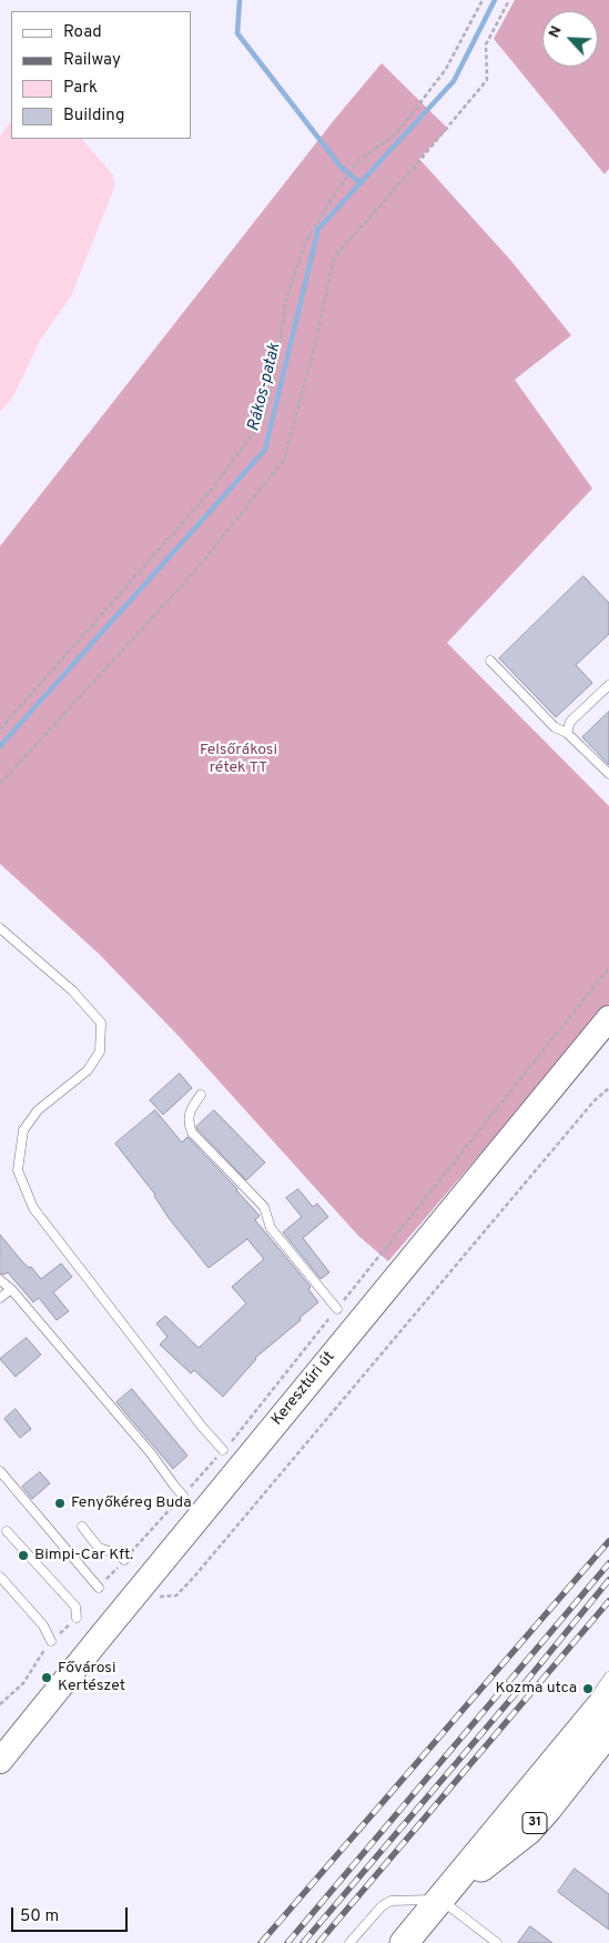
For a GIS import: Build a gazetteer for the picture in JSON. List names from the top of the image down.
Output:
{
  "streets": {
    "main road": ["Keresztúri út", "31"]
  },
  "water": ["Rákos-patak"],
  "parks": ["Felsőrákosi rétek TT"],
  "places": [
    "Fenyőkéreg Buda",
    "Bimpi-Car Kft.",
    "Fővárosi Kertészet",
    "Kozma utca"
  ],
  "legend": [
    "Road",
    "Railway",
    "Park",
    "Building"
  ],
  "scale_bar": "50 m",
  "north": "top left"
}
